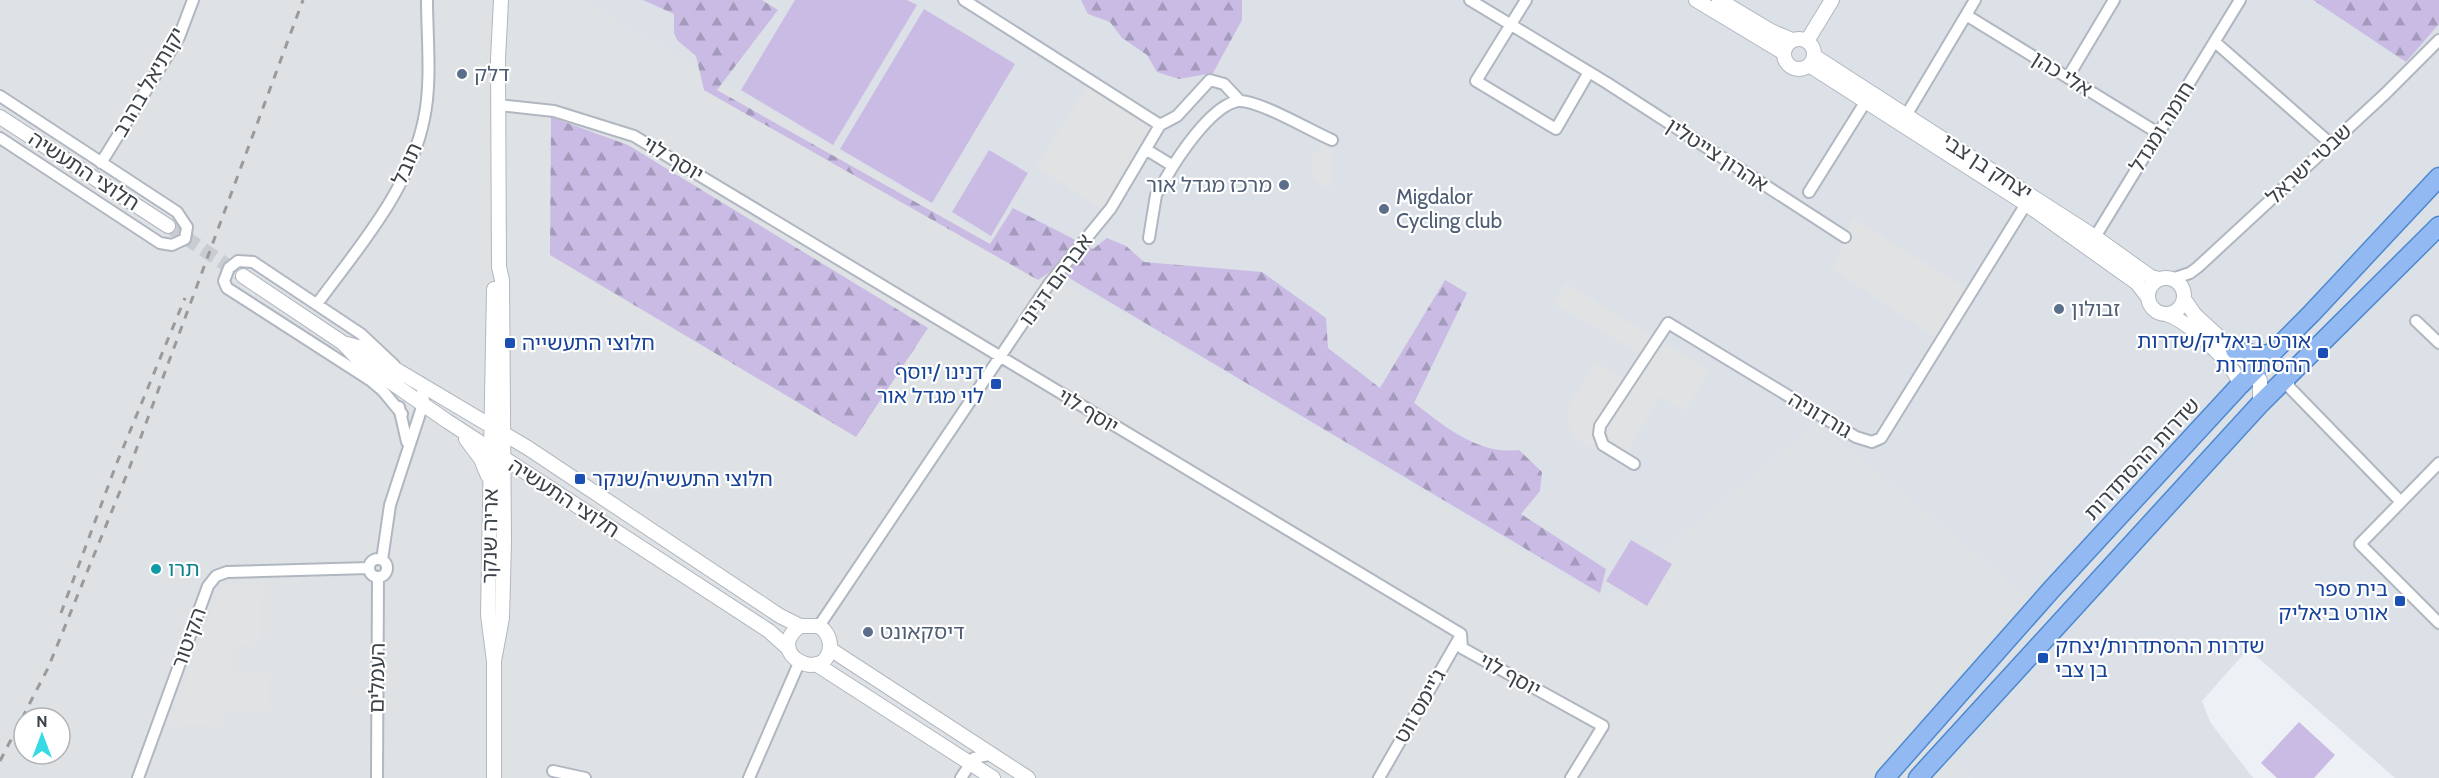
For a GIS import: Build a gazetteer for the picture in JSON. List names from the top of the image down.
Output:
{
  "streets": {
    "highway": ["שדרות ההסתדרות"],
    "street": [
      "אלי כהן",
      "יקותיאל בהרב",
      "חומה ומגדל",
      "אהרון צייטלין",
      "יוסף לוי",
      "תובל",
      "שבטי ישראל",
      "יצחק בן צבי",
      "חלוצי התעשיה",
      "אברהם דנינו",
      "גורדוניה",
      "אריה שנקר",
      "הקיטור",
      "העמלים",
      "ג'יימס ווט"
    ]
  },
  "crossings": [
    ["אלי כהן", "חומה ומגדל"],
    ["חומה ומגדל", "יצחק בן צבי"],
    ["יוסף לוי", "אברהם דנינו"],
    ["יוסף לוי", "אריה שנקר"],
    ["יוסף לוי", "ג'יימס ווט"],
    ["שבטי ישראל", "יצחק בן צבי"],
    ["יצחק בן צבי", "גורדוניה"],
    ["יצחק בן צבי", "שדרות ההסתדרות"],
    ["חלוצי התעשיה", "אברהם דנינו"],
    ["חלוצי התעשיה", "אריה שנקר"],
    ["הקיטור", "העמלים"]
  ],
  "places": {
    "other": [
      "דלק",
      "מרכז מגדל אור",
      "Migdalor Cycling club",
      "זבולון",
      "תרו",
      "דיסקאונט"
    ],
    "transit": [
      "חלוצי התעשייה",
      "אורט ביאליק/שדרות ההסתדרות",
      "דנינו /יוסף לוי מגדל אור",
      "חלוצי התעשיה/שנקר",
      "בית ספר אורט ביאליק",
      "שדרות ההסתדרות/יצחק בן צבי"
    ]
  },
  "north": "top"
}
